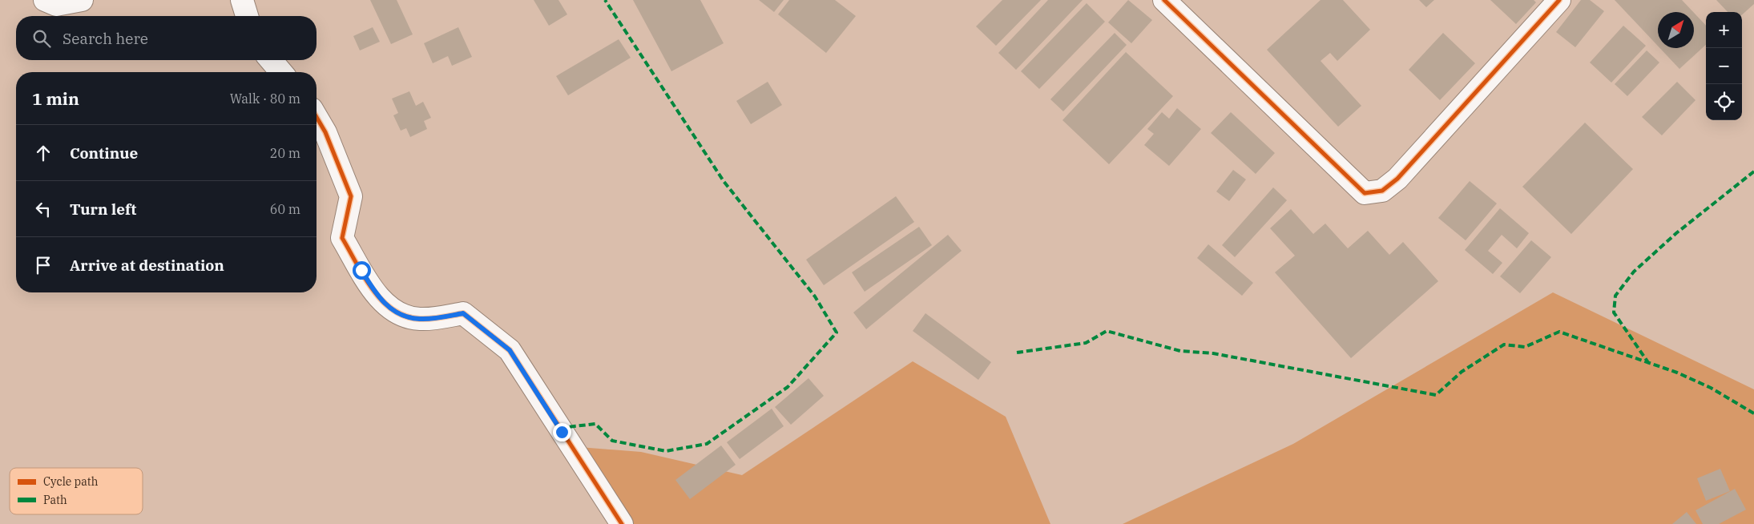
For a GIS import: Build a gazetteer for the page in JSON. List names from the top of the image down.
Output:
{
  "legend": ["Cycle path", "Path"],
  "north": "top right",
  "page": {
    "map_buttons": ["+", "−"],
    "search": "Search here",
    "heading": ["1 min", "Walk · 80 m"],
    "list": [
      ["Continue", "20 m"],
      ["Turn left", "60 m"],
      "Arrive at destination"
    ]
  }
}
